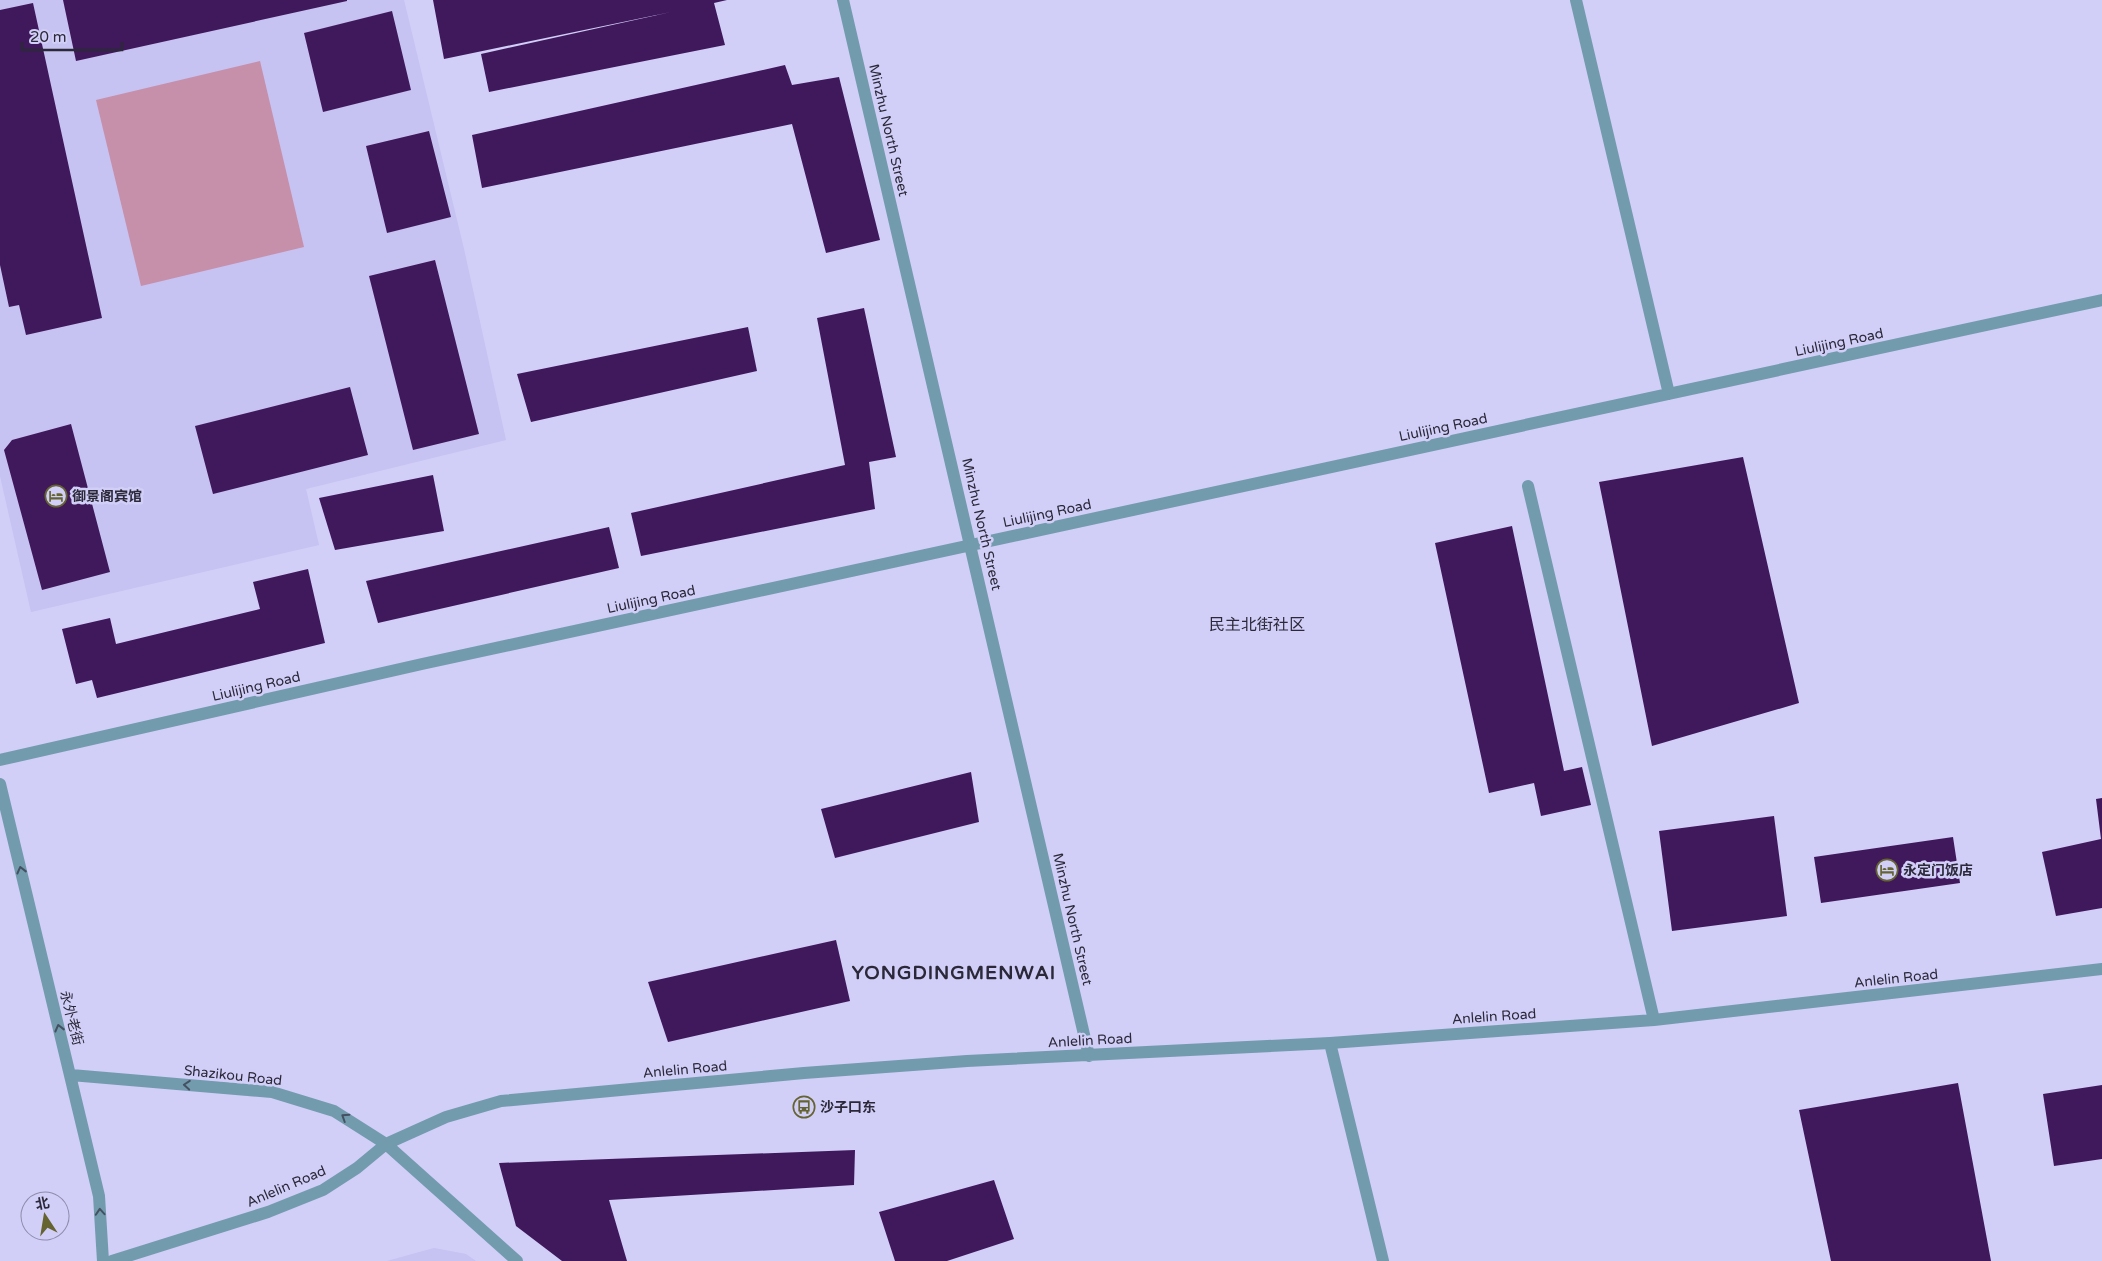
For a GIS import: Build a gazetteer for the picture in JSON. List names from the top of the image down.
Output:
{
  "streets": {
    "street": [
      "Minzhu North Street",
      "Liulijing Road",
      "Anlelin Road",
      "永外老街",
      "Shazikou Road"
    ]
  },
  "crossings": [
    ["Minzhu North Street", "Liulijing Road"],
    ["Minzhu North Street", "Anlelin Road"],
    ["Anlelin Road", "Shazikou Road"],
    ["永外老街", "Shazikou Road"]
  ],
  "one_way": ["永外老街", "Shazikou Road"],
  "districts": ["民主北街社区", "YONGDINGMENWAI"],
  "places": {
    "hotel": ["御景阁宾馆", "永定门饭店"],
    "bus stop": ["沙子口东"]
  },
  "scale_bar": "20 m",
  "north": "top"
}
